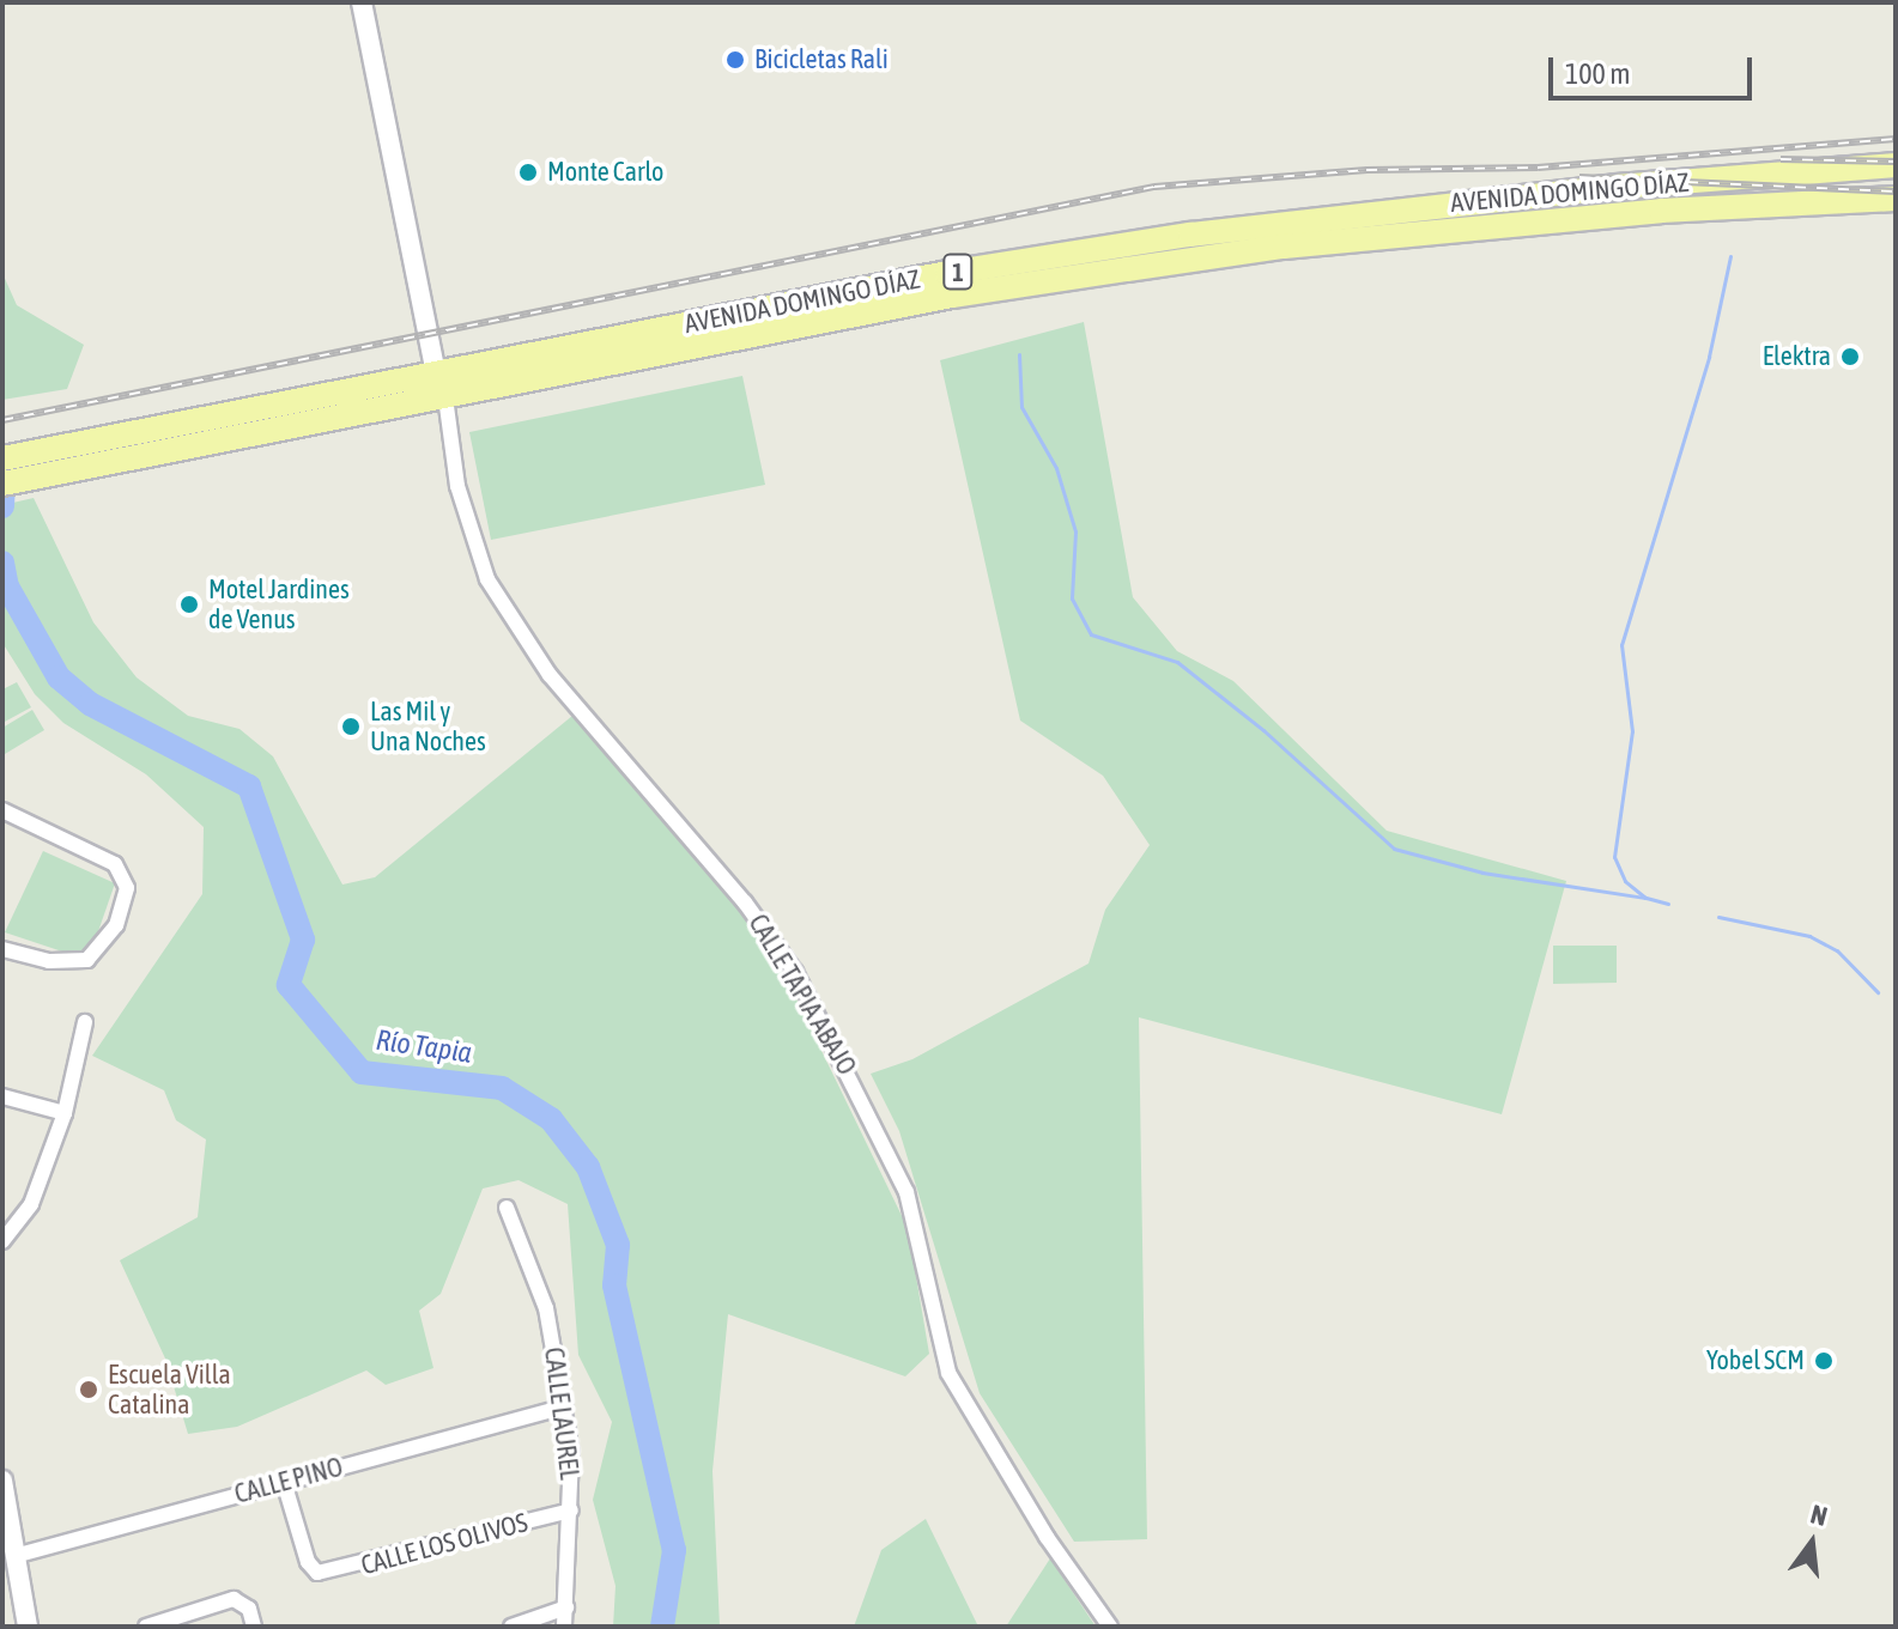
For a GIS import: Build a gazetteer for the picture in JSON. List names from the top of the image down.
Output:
{
  "streets": {
    "main road": ["AVENIDA DOMINGO DÍAZ", "1"],
    "street": [
      "CALLE TAPIA ABAJO",
      "CALLE LAUREL",
      "CALLE PINO",
      "CALLE LOS OLIVOS"
    ]
  },
  "crossings": [
    ["AVENIDA DOMINGO DÍAZ", "CALLE TAPIA ABAJO"],
    ["CALLE LAUREL", "CALLE PINO"],
    ["CALLE LAUREL", "CALLE LOS OLIVOS"],
    ["CALLE PINO", "CALLE LOS OLIVOS"]
  ],
  "water": ["Río Tapia"],
  "places": [
    "Bicicletas Rali",
    "Monte Carlo",
    "Elektra",
    "Motel Jardines de Venus",
    "Las Mil y Una Noches",
    "Yobel SCM",
    "Escuela Villa Catalina"
  ],
  "scale_bar": "100 m",
  "north": "top"
}
